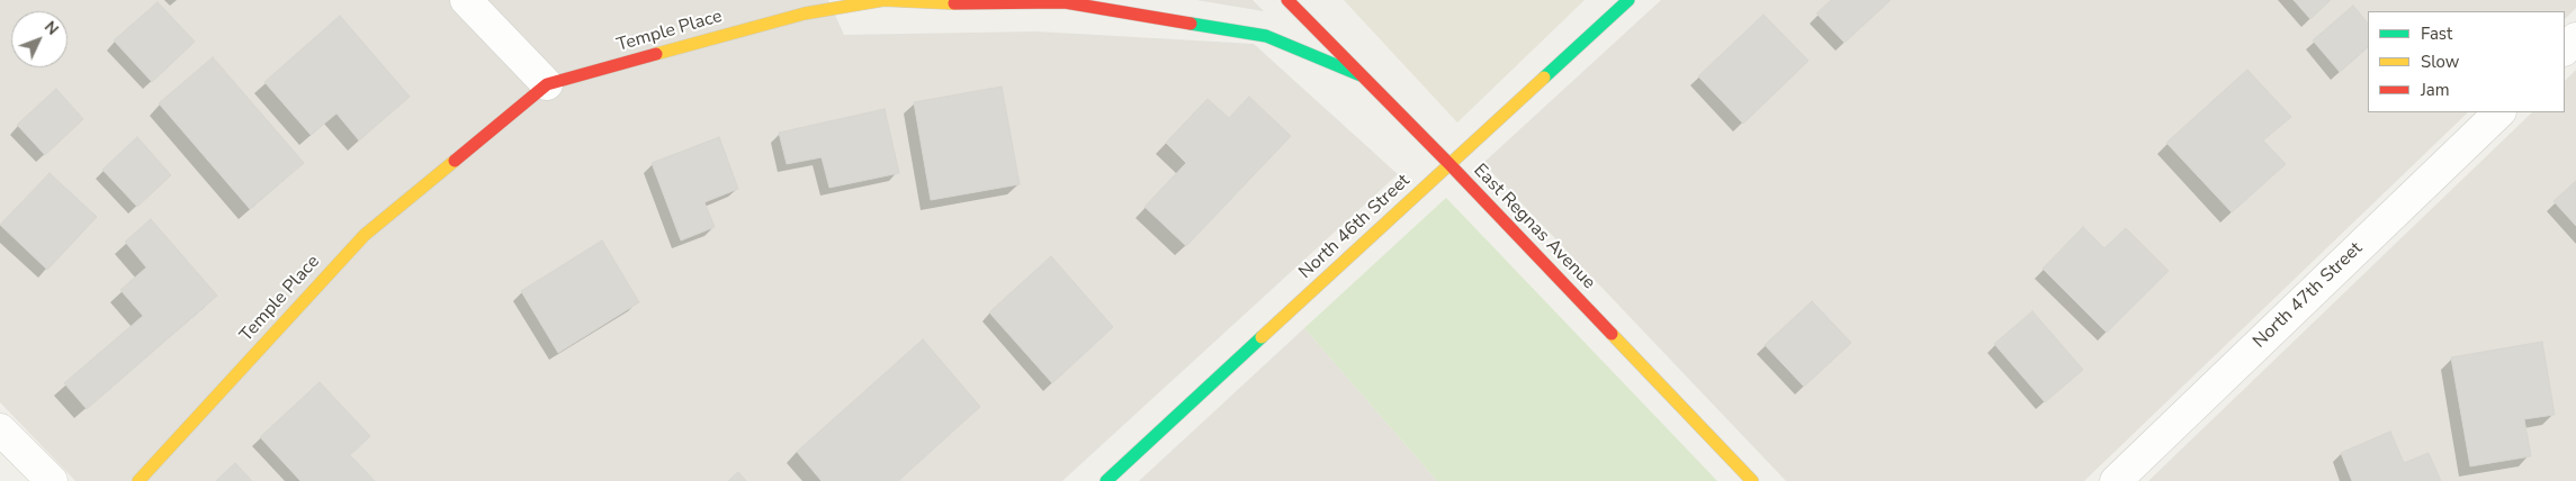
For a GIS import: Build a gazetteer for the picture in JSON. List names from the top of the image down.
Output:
{
  "streets": {
    "street": [
      "Temple Place",
      "North 46th Street",
      "East Regnas Avenue",
      "North 47th Street"
    ]
  },
  "crossings": [
    ["Temple Place", "East Regnas Avenue"],
    ["North 46th Street", "East Regnas Avenue"]
  ],
  "legend": ["Fast", "Slow", "Jam"],
  "north": "top right"
}
